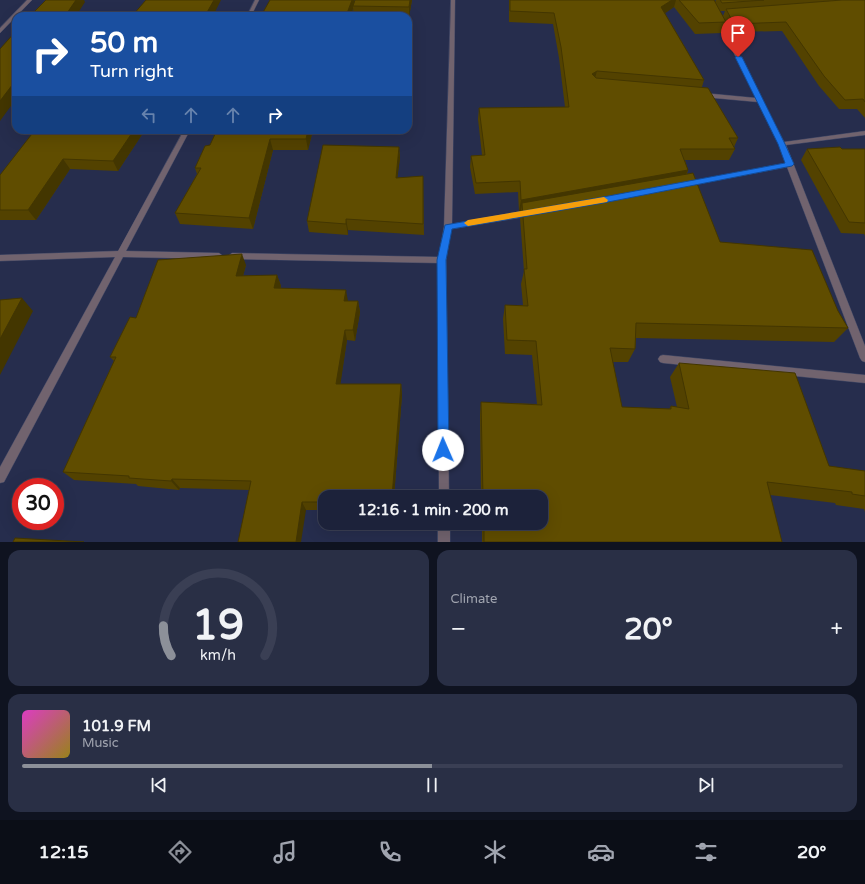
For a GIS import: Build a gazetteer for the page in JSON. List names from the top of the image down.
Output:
{
  "page": {
    "turn": ["50 m", "Turn right"],
    "limit": "30",
    "trip": "12:16 · 1 min · 200 m",
    "tile": "Climate",
    "heat": ["−", "20°", "+"],
    "song": ["101.9 FM", "Music"],
    "tabs": ["12:15", "20°"],
    "gauge": ["19", "km/h"]
  }
}
